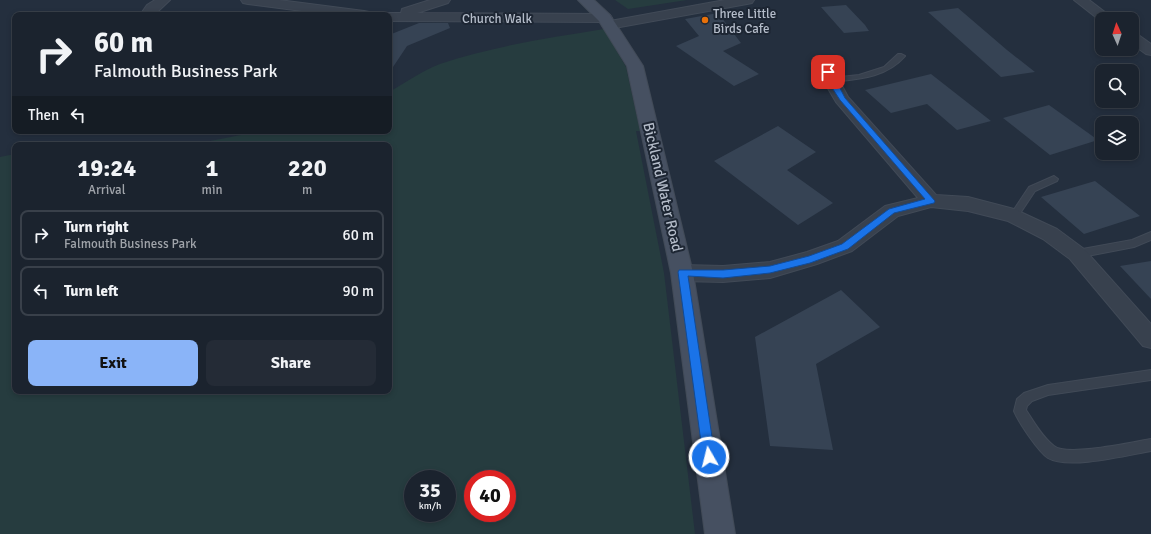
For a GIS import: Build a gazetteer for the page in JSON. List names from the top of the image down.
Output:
{
  "streets": {
    "street": ["Church Walk", "Bickland Water Road"]
  },
  "crossings": [
    ["Church Walk", "Bickland Water Road"]
  ],
  "places": ["Three Little Birds Cafe"],
  "north": "top",
  "page": {
    "turn": ["60 m", "Falmouth Business Park"],
    "then": "Then",
    "eta": [
      "19:24",
      "Arrival",
      "1",
      "min",
      "220",
      "m"
    ],
    "list": [
      {
        "name": "Turn right",
        "note": "Falmouth Business Park",
        "value": "60 m"
      },
      {
        "name": "Turn left",
        "value": "90 m"
      }
    ],
    "buttons": ["Exit", "Share"],
    "speed": "35 km/h",
    "limit": "40"
  }
}
